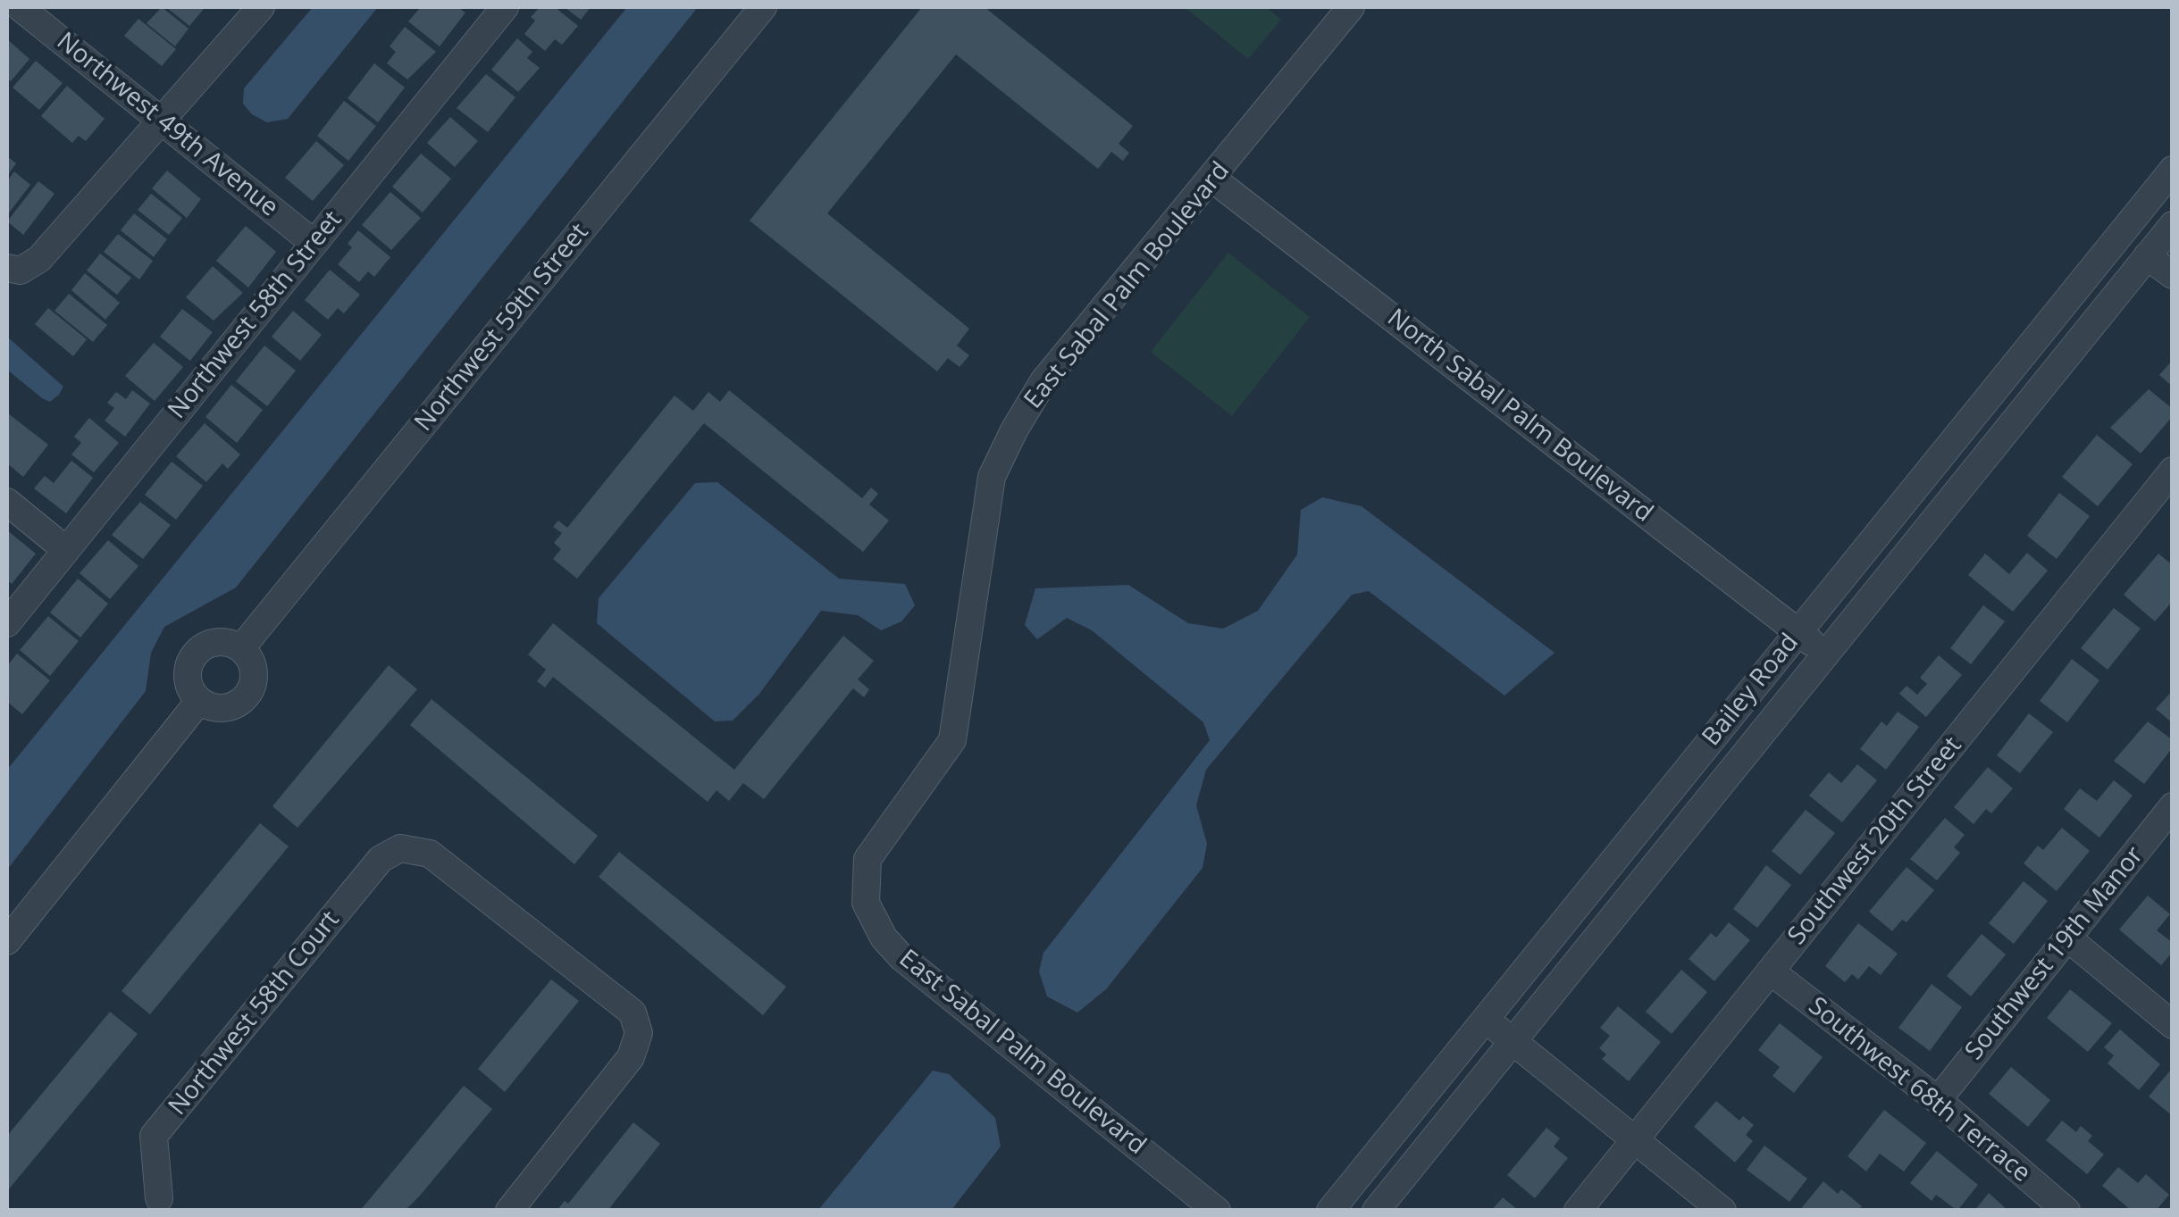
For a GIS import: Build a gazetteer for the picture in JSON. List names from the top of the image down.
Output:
{
  "streets": {
    "street": [
      "Northwest 49th Avenue",
      "East Sabal Palm Boulevard",
      "Northwest 58th Street",
      "Northwest 59th Street",
      "North Sabal Palm Boulevard",
      "Bailey Road",
      "Southwest 20th Street",
      "Southwest 19th Manor",
      "Northwest 58th Court",
      "Southwest 68th Terrace"
    ]
  },
  "crossings": [
    ["Northwest 49th Avenue", "Northwest 58th Street"],
    ["East Sabal Palm Boulevard", "North Sabal Palm Boulevard"],
    ["North Sabal Palm Boulevard", "Bailey Road"],
    ["Southwest 20th Street", "Southwest 68th Terrace"],
    ["Southwest 19th Manor", "Southwest 68th Terrace"]
  ]
}
